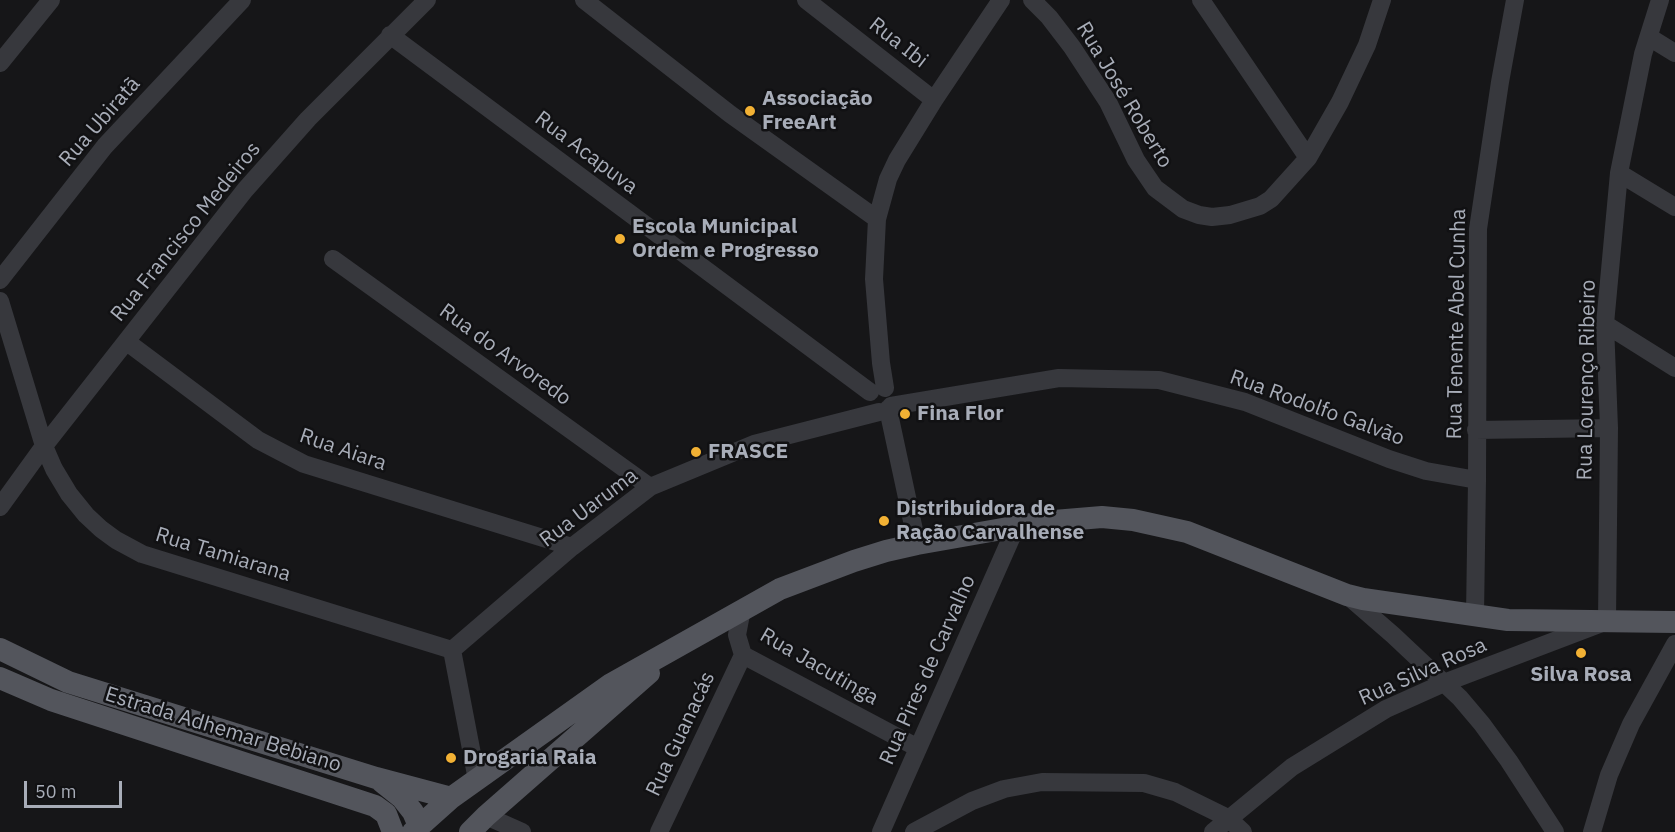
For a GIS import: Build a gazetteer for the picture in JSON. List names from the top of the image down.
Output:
{
  "streets": {
    "main road": ["Estrada Adhemar Bebiano"],
    "street": [
      "Rua Ibi",
      "Rua José Roberto",
      "Rua Ubiratã",
      "Rua Acapuva",
      "Rua Francisco Medeiros",
      "Rua Tenente Abel Cunha",
      "Rua do Arvoredo",
      "Rua Lourenço Ribeiro",
      "Rua Rodolfo Galvão",
      "Rua Aiara",
      "Rua Uaruma",
      "Rua Tamiarana",
      "Rua Jacutinga",
      "Rua Pires de Carvalho",
      "Rua Silva Rosa",
      "Rua Guanacás"
    ]
  },
  "crossings": [
    ["Rua Acapuva", "Rua Francisco Medeiros"],
    ["Rua Francisco Medeiros", "Rua Aiara"],
    ["Rua Francisco Medeiros", "Rua Tamiarana"],
    ["Rua Tenente Abel Cunha", "Rua Rodolfo Galvão"],
    ["Rua do Arvoredo", "Rua Uaruma"],
    ["Rua Lourenço Ribeiro", "Rua Silva Rosa"],
    ["Rua Rodolfo Galvão", "Rua Uaruma"],
    ["Rua Aiara", "Rua Uaruma"],
    ["Rua Uaruma", "Rua Tamiarana"],
    ["Rua Jacutinga", "Rua Pires de Carvalho"],
    ["Rua Jacutinga", "Rua Guanacás"]
  ],
  "places": [
    "Associação FreeArt",
    "Escola Municipal Ordem e Progresso",
    "Fina Flor",
    "FRASCE",
    "Distribuidora de Ração Carvalhense",
    "Silva Rosa",
    "Drogaria Raia"
  ],
  "scale_bar": "50 m"
}
